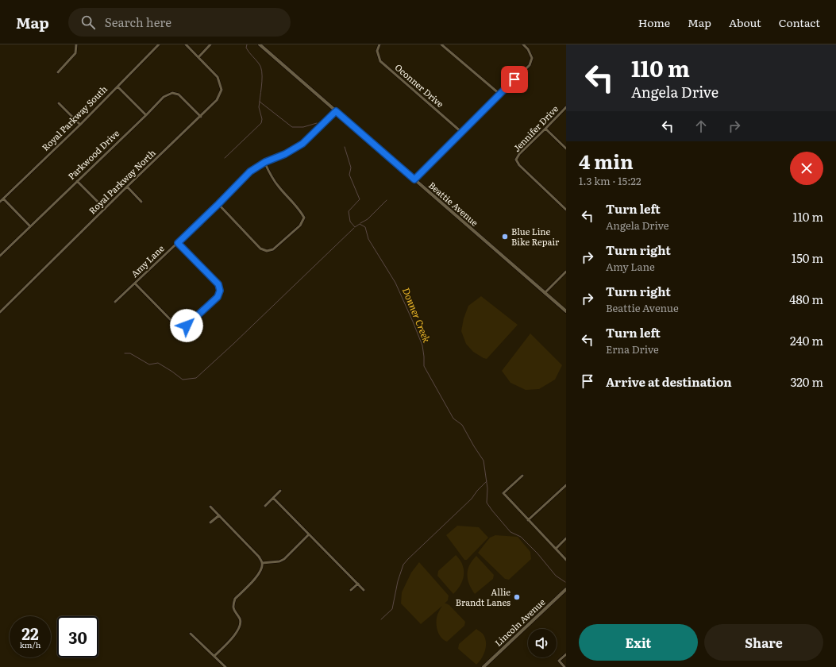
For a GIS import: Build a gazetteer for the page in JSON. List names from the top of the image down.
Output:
{
  "streets": {
    "street": [
      "Oconner Drive",
      "Royal Parkway South",
      "Jennifer Drive",
      "Parkwood Drive",
      "Royal Parkway North",
      "Beattie Avenue",
      "Amy Lane",
      "Lincoln Avenue"
    ]
  },
  "crossings": [
    ["Parkwood Drive", "Royal Parkway North"],
    ["Beattie Avenue", "Amy Lane"]
  ],
  "water": ["Donner Creek"],
  "places": ["Blue Line Bike Repair", "Allie Brandt Lanes"],
  "page": {
    "header": "Map",
    "search": "Search here",
    "nav": [
      "Home",
      "Map",
      "About",
      "Contact"
    ],
    "turn": ["110 m", "Angela Drive"],
    "heading": ["4 min", "1.3 km · 15:22"],
    "list": [
      {
        "name": "Turn left",
        "note": "Angela Drive",
        "value": "110 m"
      },
      {
        "name": "Turn right",
        "note": "Amy Lane",
        "value": "150 m"
      },
      {
        "name": "Turn right",
        "note": "Beattie Avenue",
        "value": "480 m"
      },
      {
        "name": "Turn left",
        "note": "Erna Drive",
        "value": "240 m"
      },
      {
        "name": "Arrive at destination",
        "value": "320 m"
      }
    ],
    "speed": "22 km/h",
    "limit": "30",
    "buttons": ["Exit", "Share"]
  }
}
